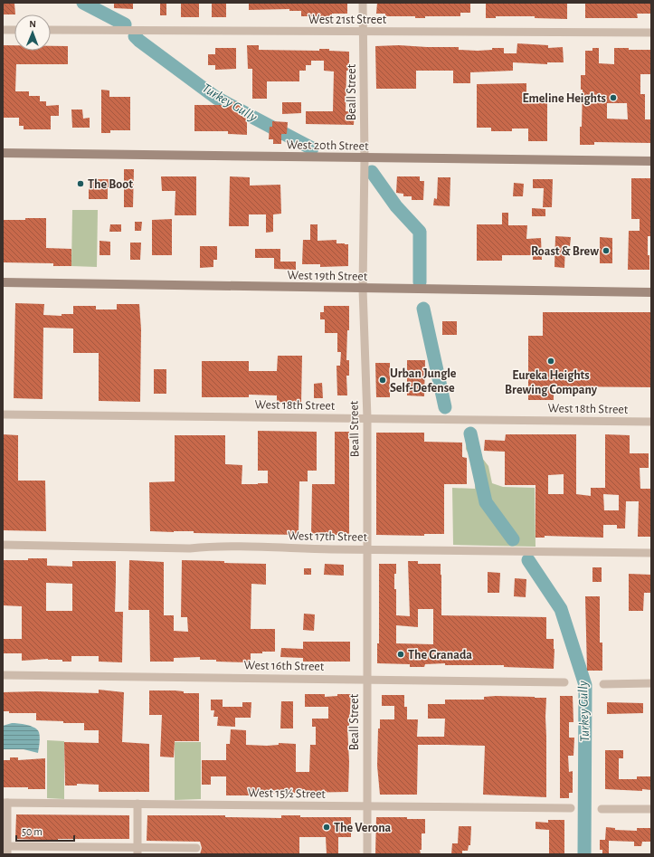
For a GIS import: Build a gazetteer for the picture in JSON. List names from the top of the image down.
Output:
{
  "streets": {
    "main road": ["West 20th Street", "West 19th Street"],
    "street": [
      "West 21st Street",
      "Beall Street",
      "West 18th Street",
      "West 17th Street",
      "West 16th Street",
      "West 15½ Street"
    ]
  },
  "crossings": [
    ["West 21st Street", "Beall Street"],
    ["Beall Street", "West 20th Street"],
    ["Beall Street", "West 19th Street"],
    ["Beall Street", "West 18th Street"],
    ["Beall Street", "West 17th Street"],
    ["Beall Street", "West 16th Street"],
    ["Beall Street", "West 15½ Street"]
  ],
  "water": ["Turkey Gully"],
  "places": [
    "Emeline Heights",
    "The Boot",
    "Roast & Brew",
    "Eureka Heights Brewing Company",
    "Urban Jungle Self-Defense",
    "The Granada",
    "The Verona"
  ],
  "scale_bar": "50 m",
  "north": "top"
}
